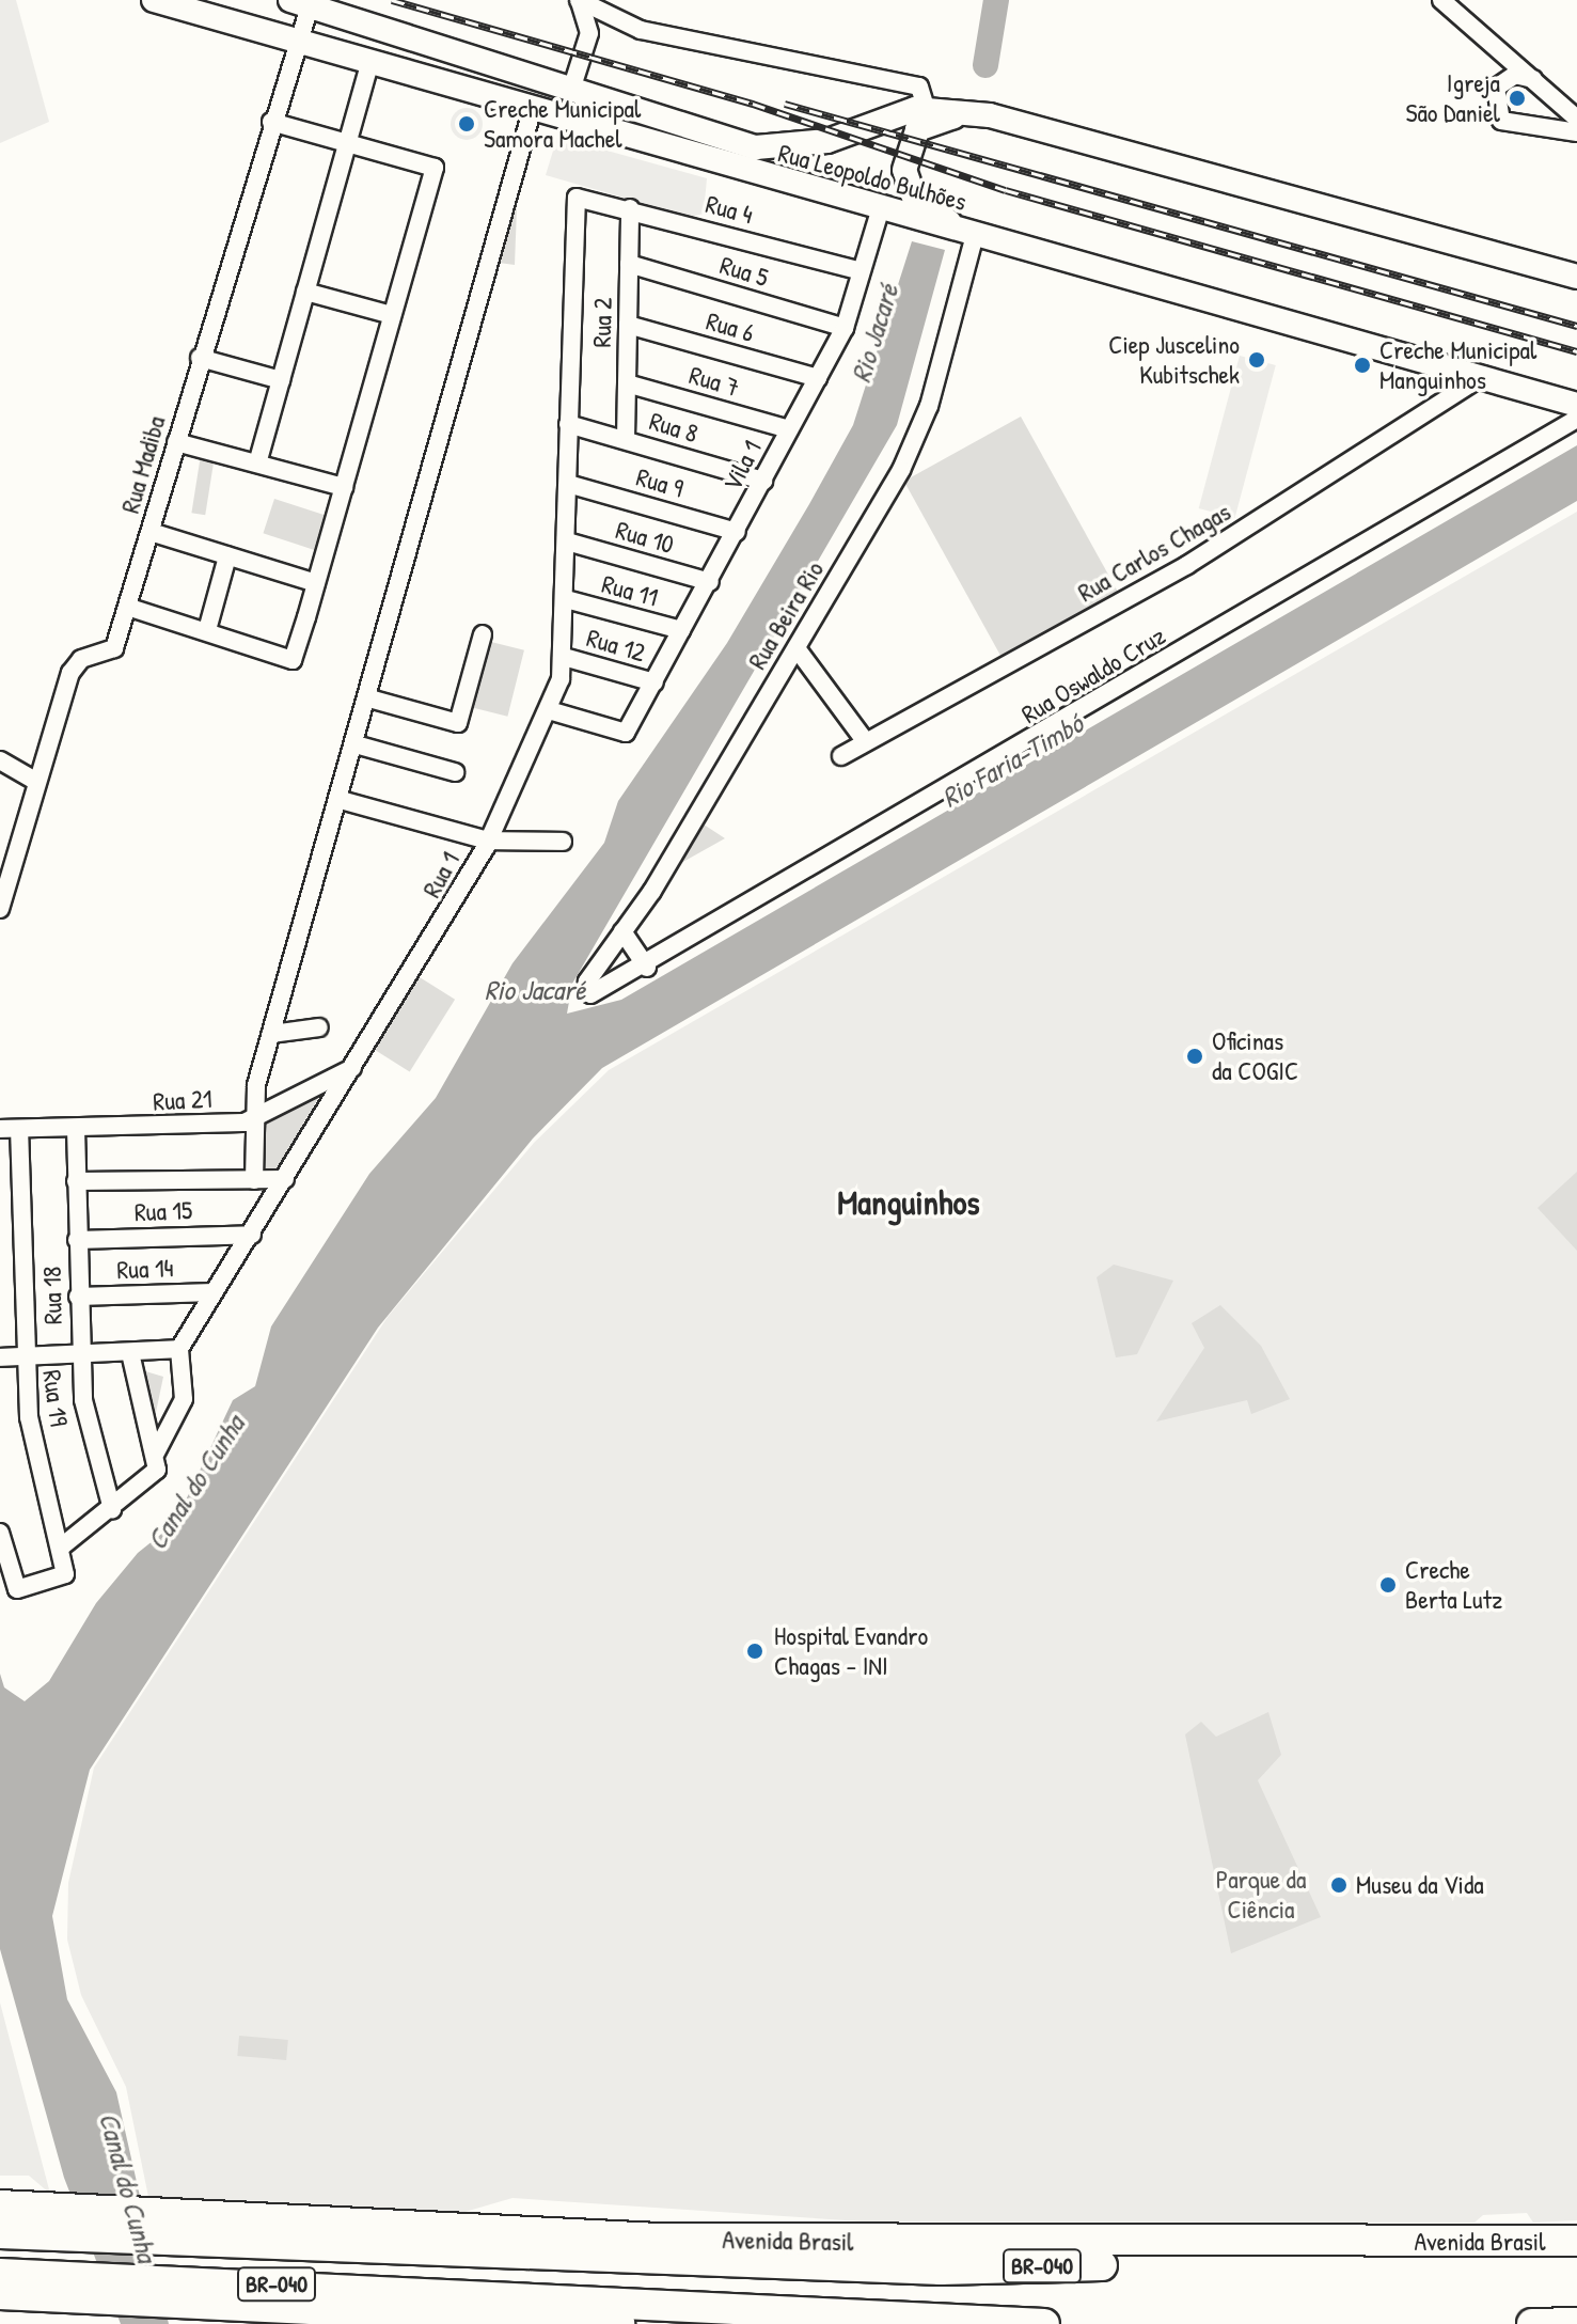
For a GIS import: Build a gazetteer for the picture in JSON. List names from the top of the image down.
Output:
{
  "streets": {
    "highway": ["Avenida Brasil", "BR-040"],
    "main road": ["Rua Leopoldo Bulhões"],
    "street": [
      "Rua 4",
      "Rua 5",
      "Rua 2",
      "Rua 6",
      "Rua 7",
      "Rua 8",
      "Rua Madiba",
      "Vila 1",
      "Rua 9",
      "Rua 10",
      "Rua Carlos Chagas",
      "Rua 11",
      "Rua Beira Rio",
      "Rua 12",
      "Rua Oswaldo Cruz",
      "Rua 1",
      "Rua 21",
      "Rua 15",
      "Rua 14",
      "Rua 18",
      "Rua 19"
    ]
  },
  "crossings": [
    ["Rua Leopoldo Bulhões", "Rua Madiba"],
    ["Rua Leopoldo Bulhões", "Vila 1"],
    ["Rua Leopoldo Bulhões", "Rua Carlos Chagas"],
    ["Rua Leopoldo Bulhões", "Rua Beira Rio"],
    ["Rua 4", "Rua 2"],
    ["Rua 4", "Vila 1"],
    ["Rua 4", "Rua 1"],
    ["Rua 5", "Rua 2"],
    ["Rua 5", "Vila 1"],
    ["Rua 2", "Rua 6"],
    ["Rua 2", "Rua 7"],
    ["Rua 2", "Rua 8"],
    ["Rua 6", "Vila 1"],
    ["Rua 7", "Vila 1"],
    ["Rua 8", "Vila 1"],
    ["Rua 8", "Rua 1"],
    ["Vila 1", "Rua 9"],
    ["Vila 1", "Rua 10"],
    ["Vila 1", "Rua 11"],
    ["Vila 1", "Rua 12"],
    ["Vila 1", "Rua 1"],
    ["Rua 9", "Rua 1"],
    ["Rua 10", "Rua 1"],
    ["Rua 11", "Rua 1"],
    ["Rua Beira Rio", "Rua Oswaldo Cruz"],
    ["Rua 12", "Rua 1"],
    ["Rua 1", "Rua 21"],
    ["Rua 1", "Rua 15"],
    ["Rua 1", "Rua 14"],
    ["Rua 21", "Rua 18"],
    ["Rua 21", "Rua 19"],
    ["Rua 15", "Rua 18"],
    ["Rua 14", "Rua 18"]
  ],
  "districts": ["Manguinhos"],
  "water": ["Rio Jacaré", "Rio Faria-Timbó", "Canal do Cunha"],
  "parks": ["Parque da Ciência"],
  "places": [
    "Igreja São Daniel",
    "Creche Municipal Samora Machel",
    "Ciep Juscelino Kubitschek",
    "Creche Municipal Manguinhos",
    "Oficinas da COGIC",
    "Creche Berta Lutz",
    "Hospital Evandro Chagas - INI",
    "Museu da Vida"
  ]
}
